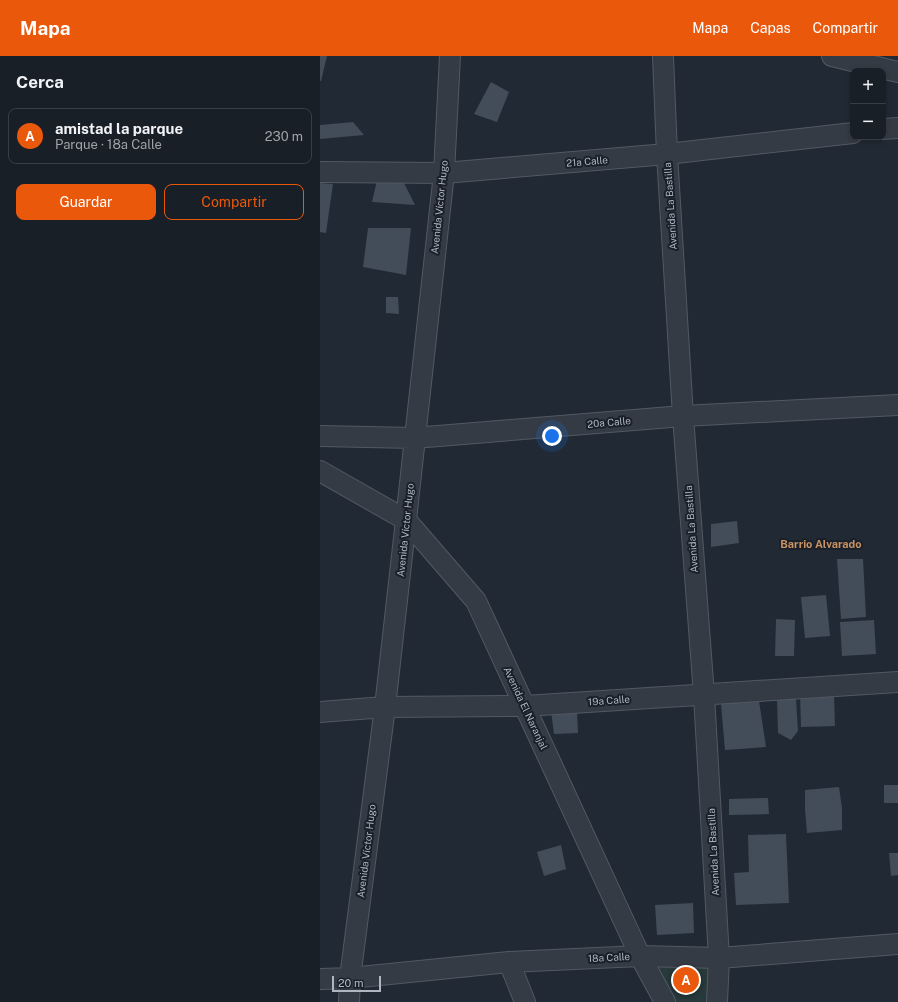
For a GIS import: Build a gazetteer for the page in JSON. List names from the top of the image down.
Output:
{
  "streets": {
    "street": [
      "21a Calle",
      "Avenida La Bastilla",
      "Avenida Víctor Hugo",
      "20a Calle",
      "19a Calle",
      "Avenida El Naranjal",
      "18a Calle"
    ]
  },
  "crossings": [
    ["21a Calle", "Avenida La Bastilla"],
    ["21a Calle", "Avenida Víctor Hugo"],
    ["Avenida La Bastilla", "20a Calle"],
    ["Avenida La Bastilla", "19a Calle"],
    ["Avenida La Bastilla", "18a Calle"],
    ["Avenida Víctor Hugo", "20a Calle"],
    ["Avenida Víctor Hugo", "19a Calle"],
    ["Avenida Víctor Hugo", "Avenida El Naranjal"],
    ["Avenida Víctor Hugo", "18a Calle"],
    ["19a Calle", "Avenida El Naranjal"],
    ["Avenida El Naranjal", "18a Calle"]
  ],
  "districts": ["Barrio Alvarado"],
  "scale_bar": "20 m",
  "page": {
    "header": "Mapa",
    "nav": ["Mapa", "Capas", "Compartir"],
    "heading": "Cerca",
    "map_buttons": ["+", "−"],
    "list": [
      {
        "mark": "A",
        "name": "amistad la parque",
        "note": "Parque · 18a Calle",
        "value": "230 m"
      }
    ],
    "buttons": ["Guardar", "Compartir"],
    "pins": "A",
    "scale": "20 m"
  }
}
